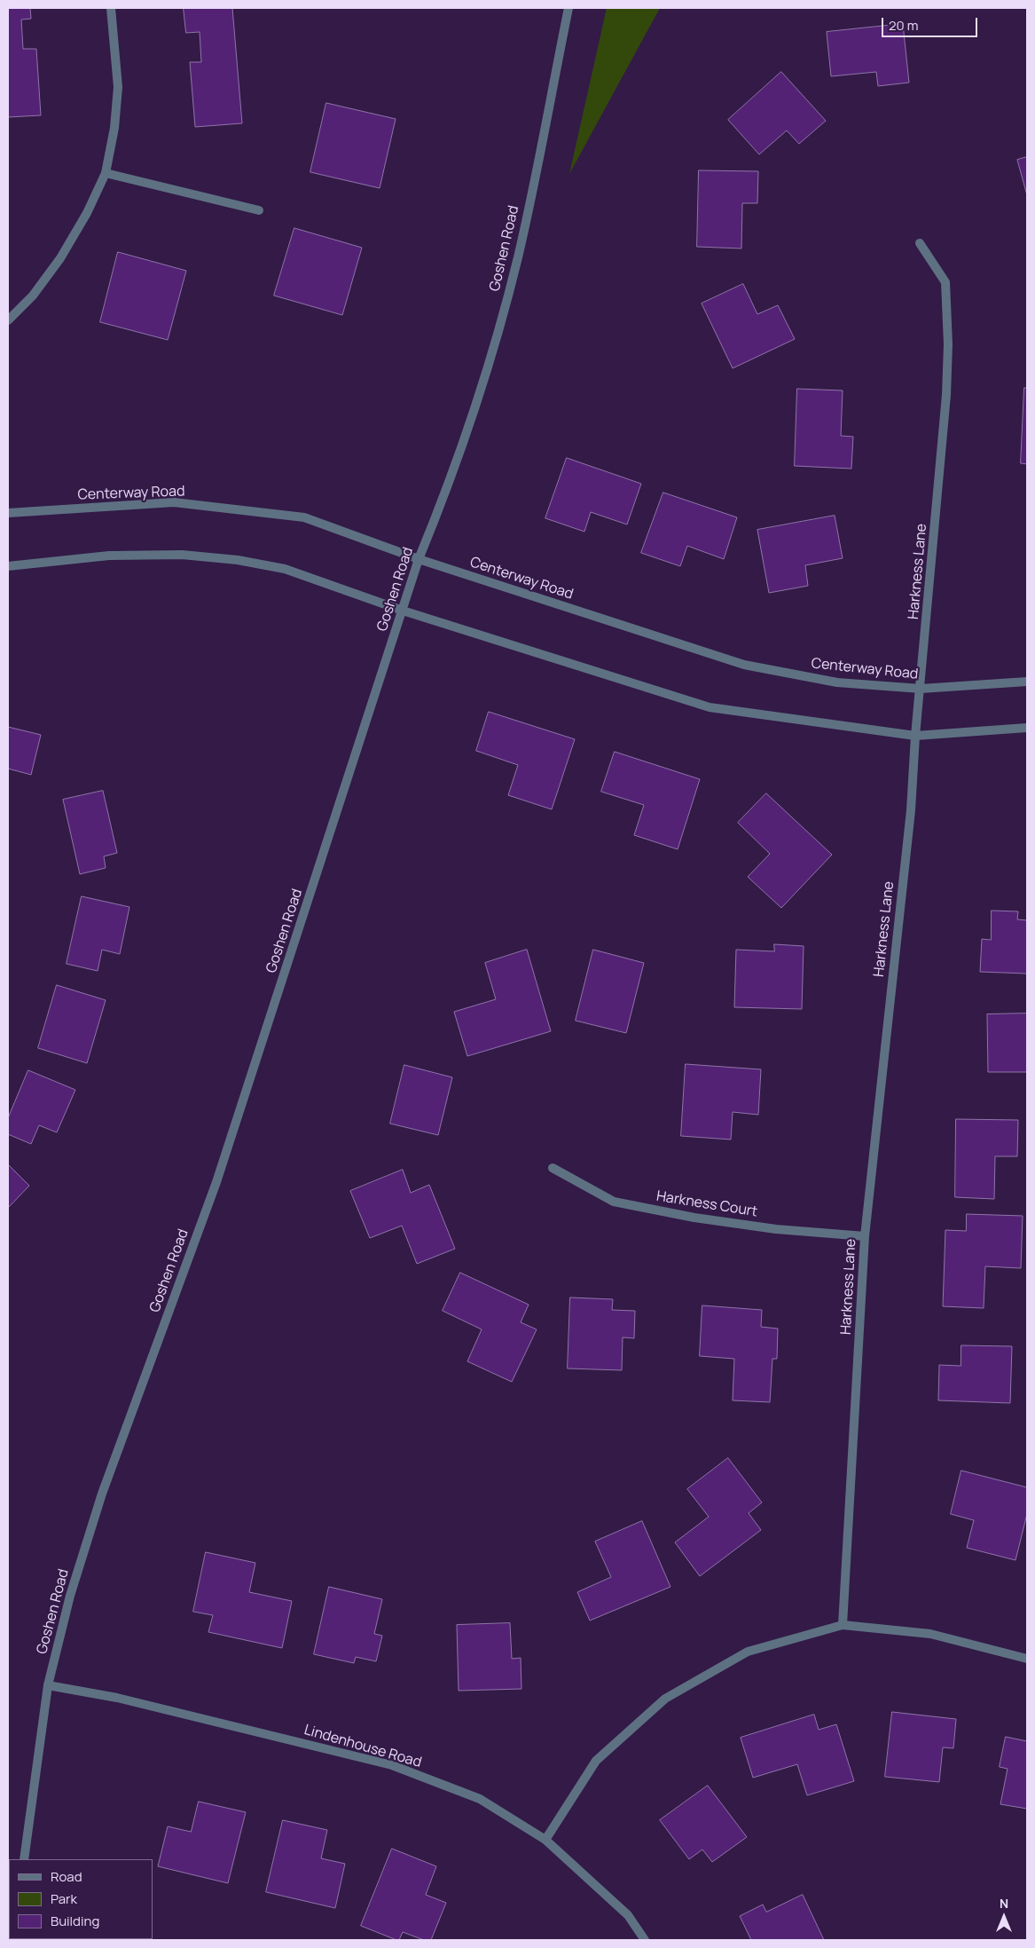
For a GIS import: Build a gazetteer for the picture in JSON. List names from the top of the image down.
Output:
{
  "streets": {
    "street": [
      "Goshen Road",
      "Centerway Road",
      "Harkness Lane",
      "Harkness Court",
      "Lindenhouse Road"
    ]
  },
  "crossings": [
    ["Goshen Road", "Centerway Road"],
    ["Goshen Road", "Lindenhouse Road"],
    ["Centerway Road", "Harkness Lane"],
    ["Harkness Lane", "Harkness Court"]
  ],
  "legend": ["Road", "Park", "Building"],
  "scale_bar": "20 m",
  "north": "top"
}
